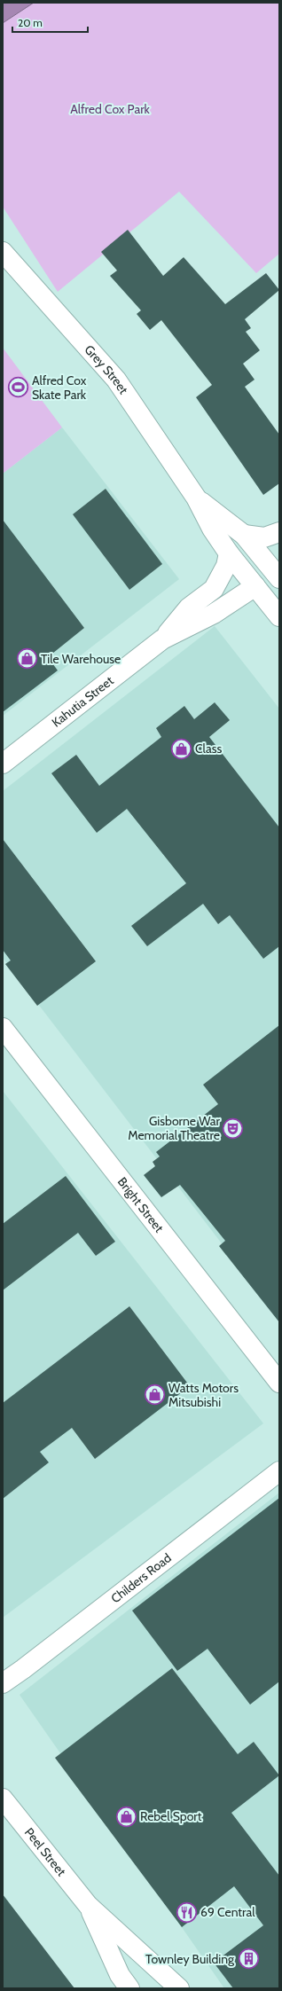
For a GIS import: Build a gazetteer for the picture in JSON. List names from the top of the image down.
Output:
{
  "streets": {
    "street": [
      "Grey Street",
      "Kahutia Street",
      "Bright Street",
      "Childers Road",
      "Peel Street"
    ]
  },
  "crossings": [
    ["Grey Street", "Kahutia Street"]
  ],
  "parks": ["Alfred Cox Park"],
  "places": {
    "sports": ["Alfred Cox Skate Park"],
    "shop": [
      "Tile Warehouse",
      "Class",
      "Watts Motors Mitsubishi",
      "Rebel Sport"
    ],
    "theatre": ["Gisborne War Memorial Theatre"],
    "restaurant": ["69 Central"],
    "building": ["Townley Building"]
  },
  "scale_bar": "20 m"
}
